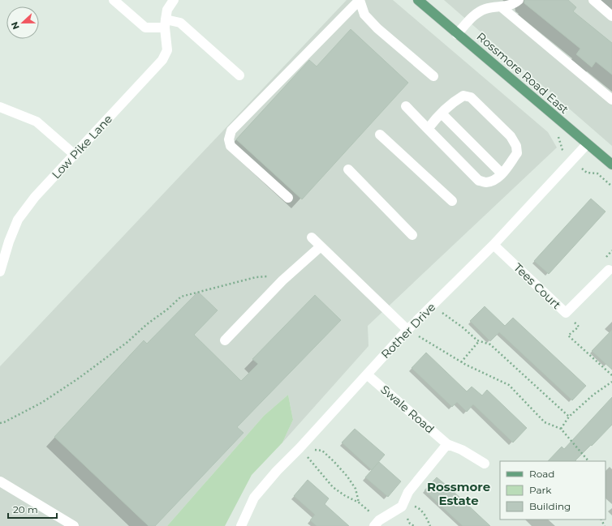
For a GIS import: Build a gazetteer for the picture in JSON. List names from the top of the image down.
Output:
{
  "streets": {
    "main road": ["Rossmore Road East"],
    "street": [
      "Low Pike Lane",
      "Tees Court",
      "Rother Drive",
      "Swale Road"
    ]
  },
  "crossings": [
    ["Rossmore Road East", "Rother Drive"],
    ["Tees Court", "Rother Drive"],
    ["Rother Drive", "Swale Road"]
  ],
  "districts": ["Rossmore Estate"],
  "legend": ["Road", "Park", "Building"],
  "scale_bar": "20 m",
  "north": "left"
}
